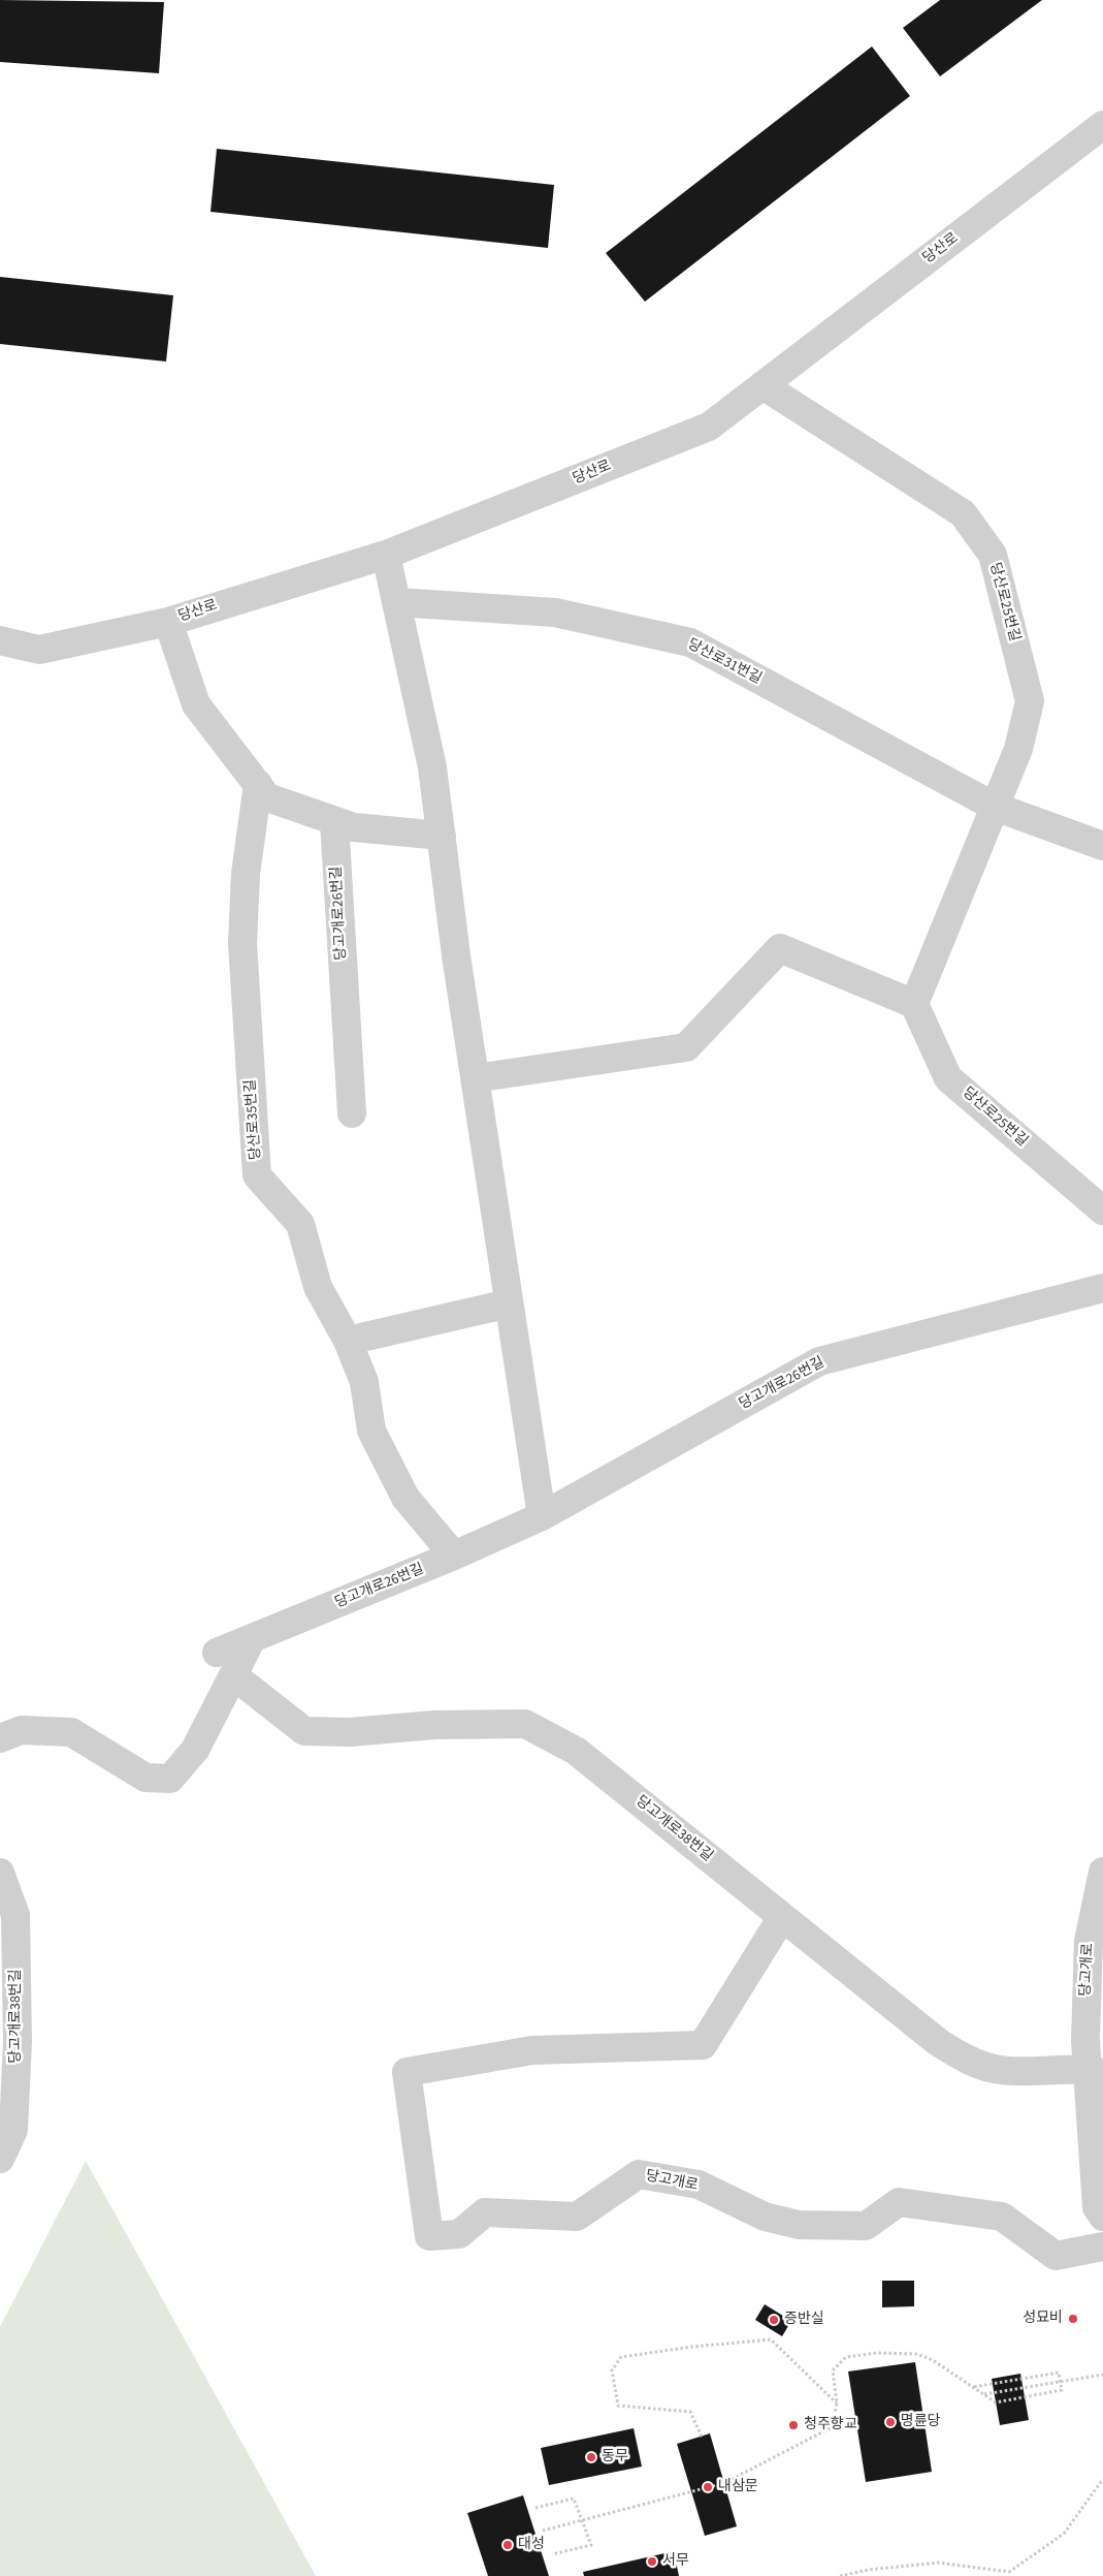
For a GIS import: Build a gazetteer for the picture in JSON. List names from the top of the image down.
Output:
{
  "streets": {
    "street": [
      "당산로",
      "당산로25번길",
      "당산로31번길",
      "당고개로26번길",
      "당산로35번길",
      "당고개로38번길",
      "당고개로"
    ]
  },
  "crossings": [
    ["당산로", "당산로25번길"],
    ["당산로25번길", "당산로31번길"],
    ["당고개로26번길", "당산로35번길"],
    ["당고개로38번길", "당고개로"]
  ],
  "places": [
    "성묘비",
    "증반실",
    "명륜당",
    "청주향교",
    "동무",
    "내삼문",
    "대성",
    "서무"
  ]
}
